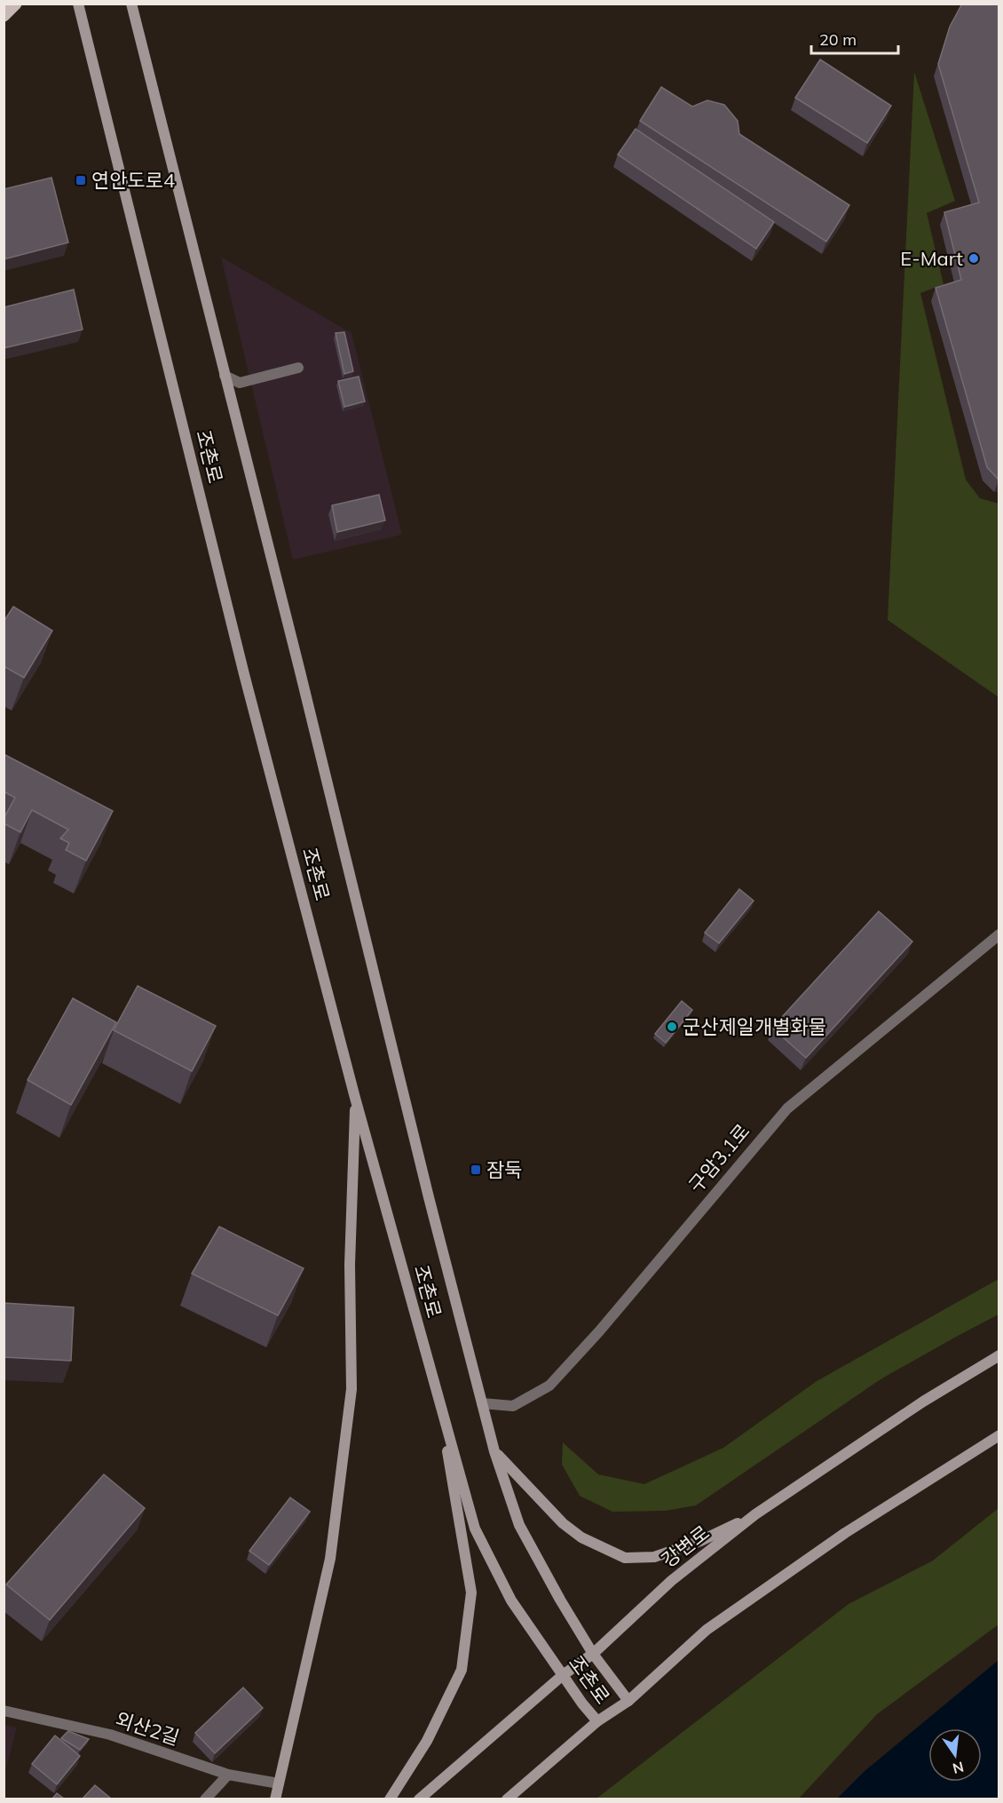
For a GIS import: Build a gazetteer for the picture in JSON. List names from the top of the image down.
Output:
{
  "streets": {
    "street": [
      "조촌로",
      "구암3.1로",
      "강변로",
      "외산2길"
    ]
  },
  "crossings": [
    ["조촌로", "구암3.1로"],
    ["조촌로", "강변로"]
  ],
  "places": {
    "transit": ["연안도로4", "잠둑"],
    "other": ["E-Mart", "군산제일개별화물"]
  },
  "scale_bar": "20 m",
  "north": "bottom"
}
